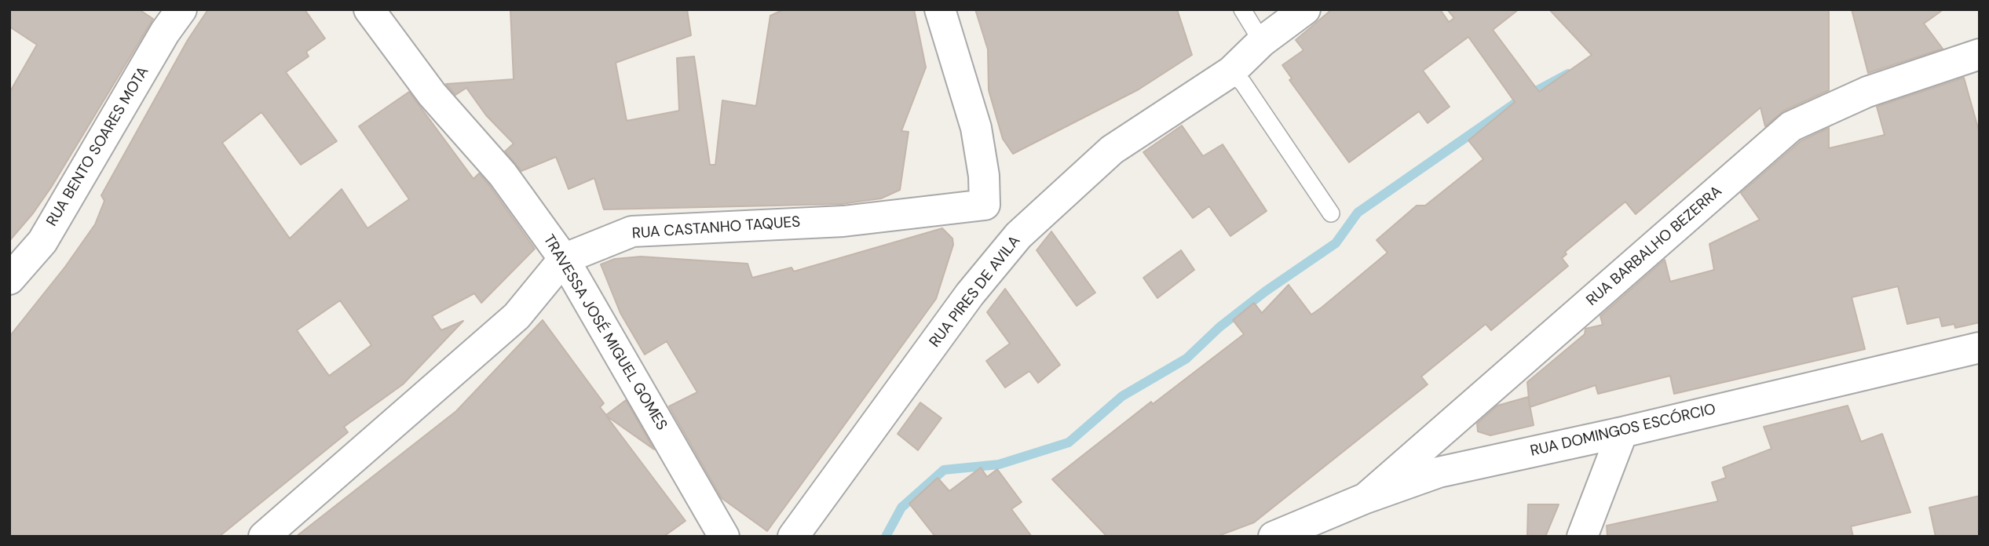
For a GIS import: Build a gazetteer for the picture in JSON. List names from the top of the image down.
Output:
{
  "streets": {
    "street": [
      "RUA BENTO SOARES MOTA",
      "RUA CASTANHO TAQUES",
      "RUA BARBALHO BEZERRA",
      "RUA PIRES DE AVILA",
      "TRAVESSA JOSÉ MIGUEL GOMES",
      "RUA DOMINGOS ESCÓRCIO"
    ]
  },
  "crossings": [
    ["RUA CASTANHO TAQUES", "TRAVESSA JOSÉ MIGUEL GOMES"],
    ["RUA BARBALHO BEZERRA", "RUA DOMINGOS ESCÓRCIO"]
  ]
}
